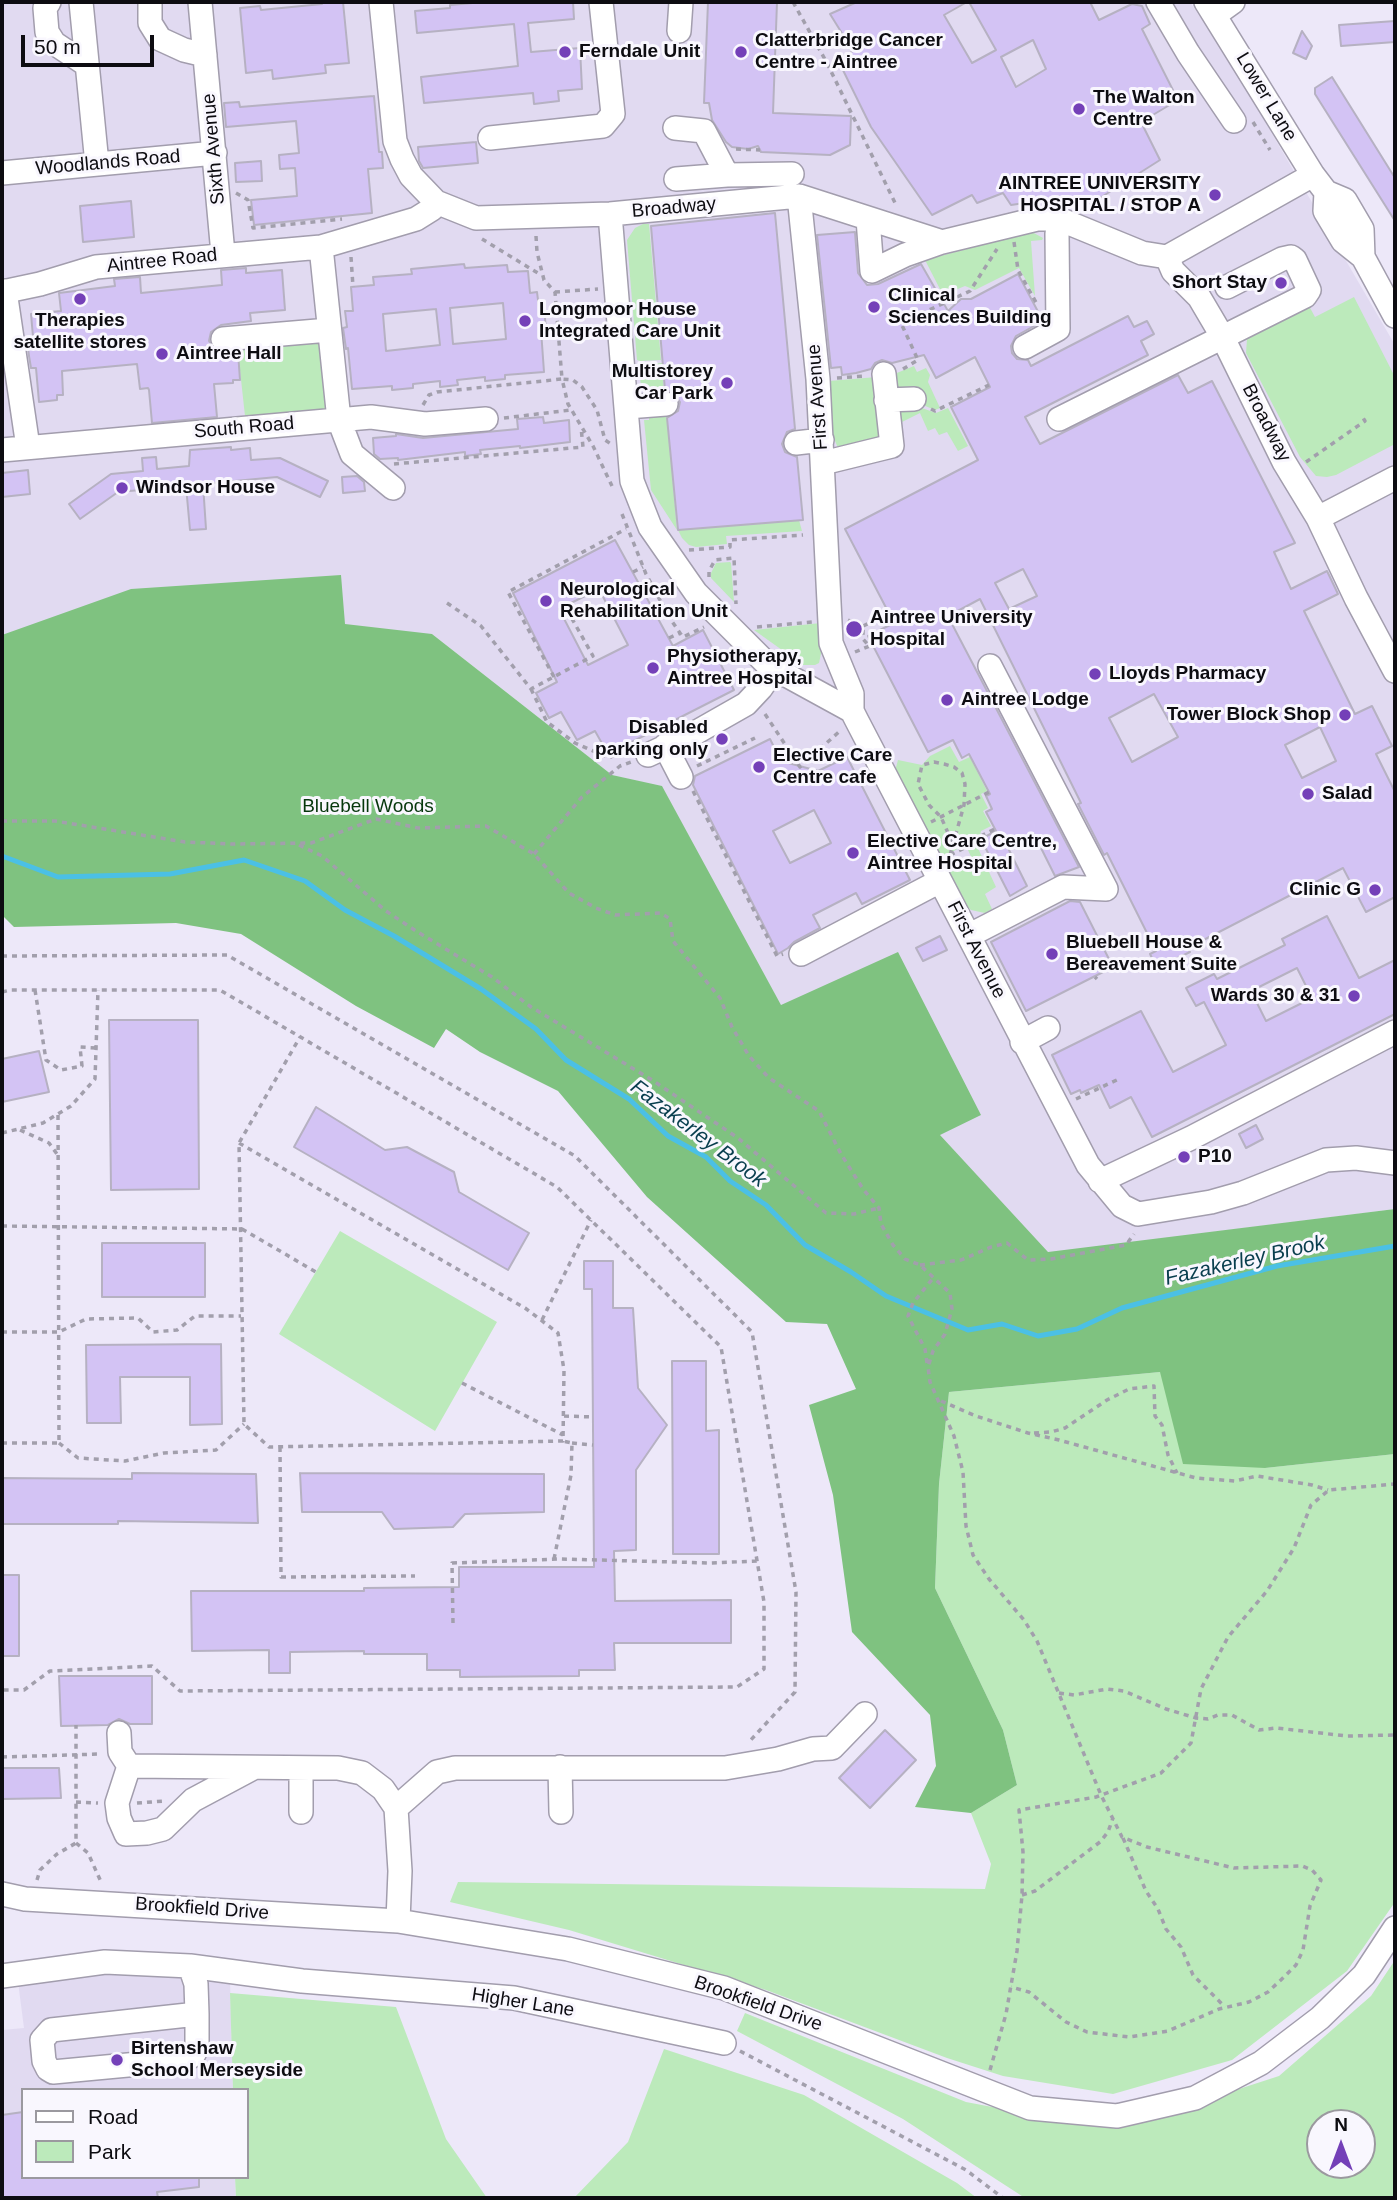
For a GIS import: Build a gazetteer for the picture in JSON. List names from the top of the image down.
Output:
{
  "streets": {
    "street": [
      "Lower Lane",
      "Sixth Avenue",
      "Woodlands Road",
      "Broadway",
      "Aintree Road",
      "First Avenue",
      "South Road",
      "Brookfield Drive",
      "Higher Lane"
    ]
  },
  "crossings": [
    ["Sixth Avenue", "Woodlands Road"],
    ["Sixth Avenue", "Aintree Road"],
    ["Broadway", "Aintree Road"],
    ["Broadway", "First Avenue"],
    ["Aintree Road", "South Road"]
  ],
  "water": ["Fazakerley Brook"],
  "parks": ["Bluebell Woods"],
  "places": [
    "Ferndale Unit",
    "Clatterbridge Cancer Centre - Aintree",
    "The Walton Centre",
    "AINTREE UNIVERSITY HOSPITAL / STOP A",
    "Short Stay",
    "Therapies satellite stores",
    "Clinical Sciences Building",
    "Longmoor House Integrated Care Unit",
    "Aintree Hall",
    "Multistorey Car Park",
    "Windsor House",
    "Neurological Rehabilitation Unit",
    "Aintree University Hospital",
    "Physiotherapy, Aintree Hospital",
    "Lloyds Pharmacy",
    "Aintree Lodge",
    "Tower Block Shop",
    "Disabled parking only",
    "Elective Care Centre cafe",
    "Salad",
    "Elective Care Centre, Aintree Hospital",
    "Clinic G",
    "Bluebell House & Bereavement Suite",
    "Wards 30 & 31",
    "P10",
    "Birtenshaw School Merseyside"
  ],
  "legend": ["Road", "Park"],
  "scale_bar": "50 m",
  "north": "top"
}
